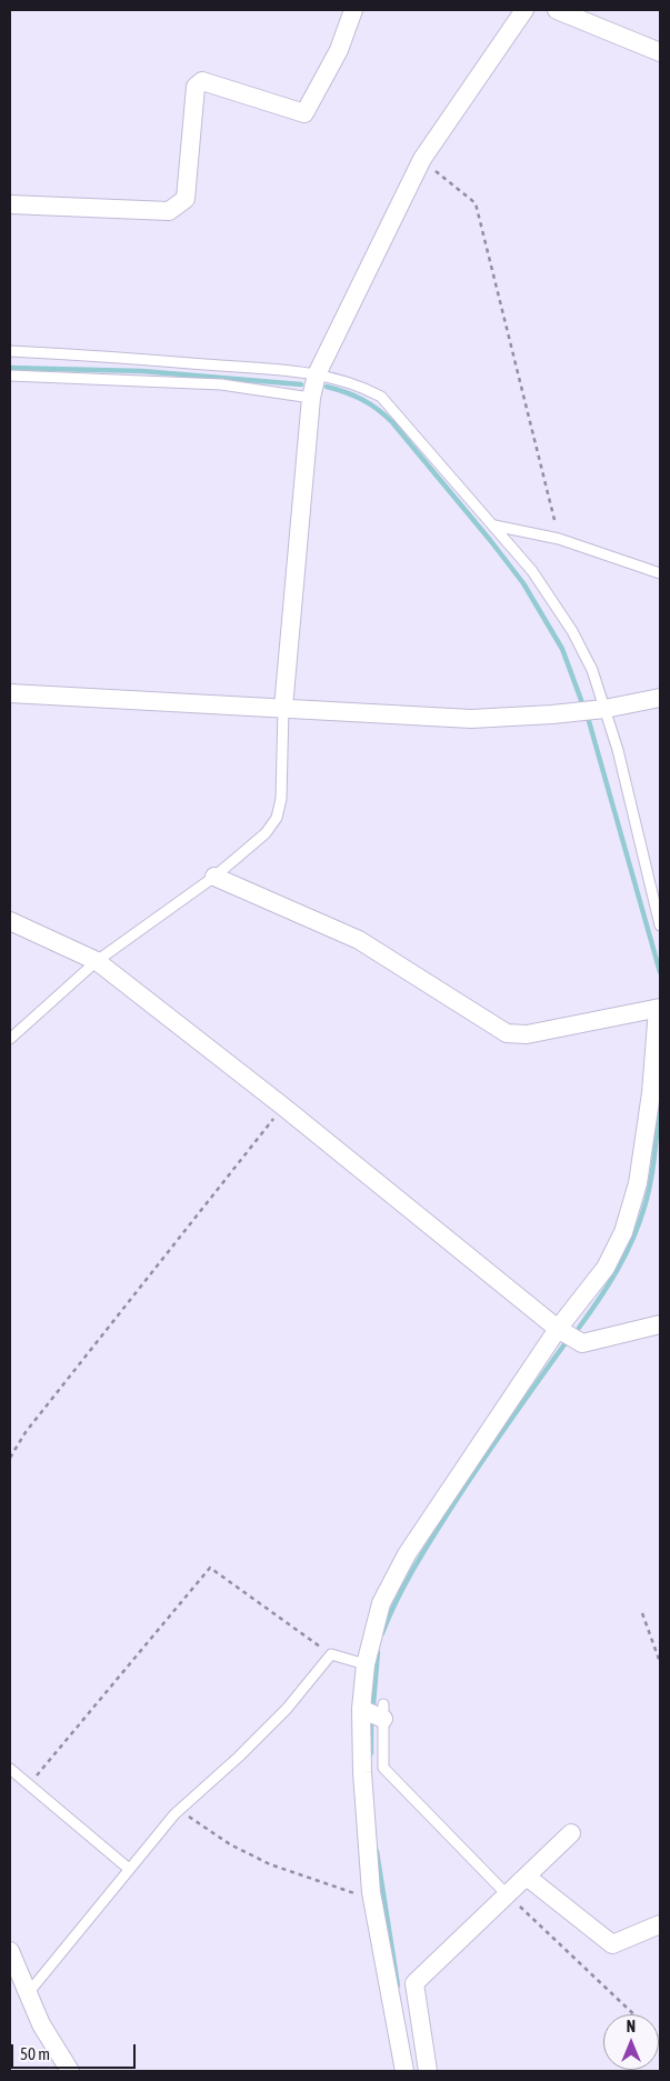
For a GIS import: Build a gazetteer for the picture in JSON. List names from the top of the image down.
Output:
{
  "scale_bar": "50 m",
  "north": "top"
}
